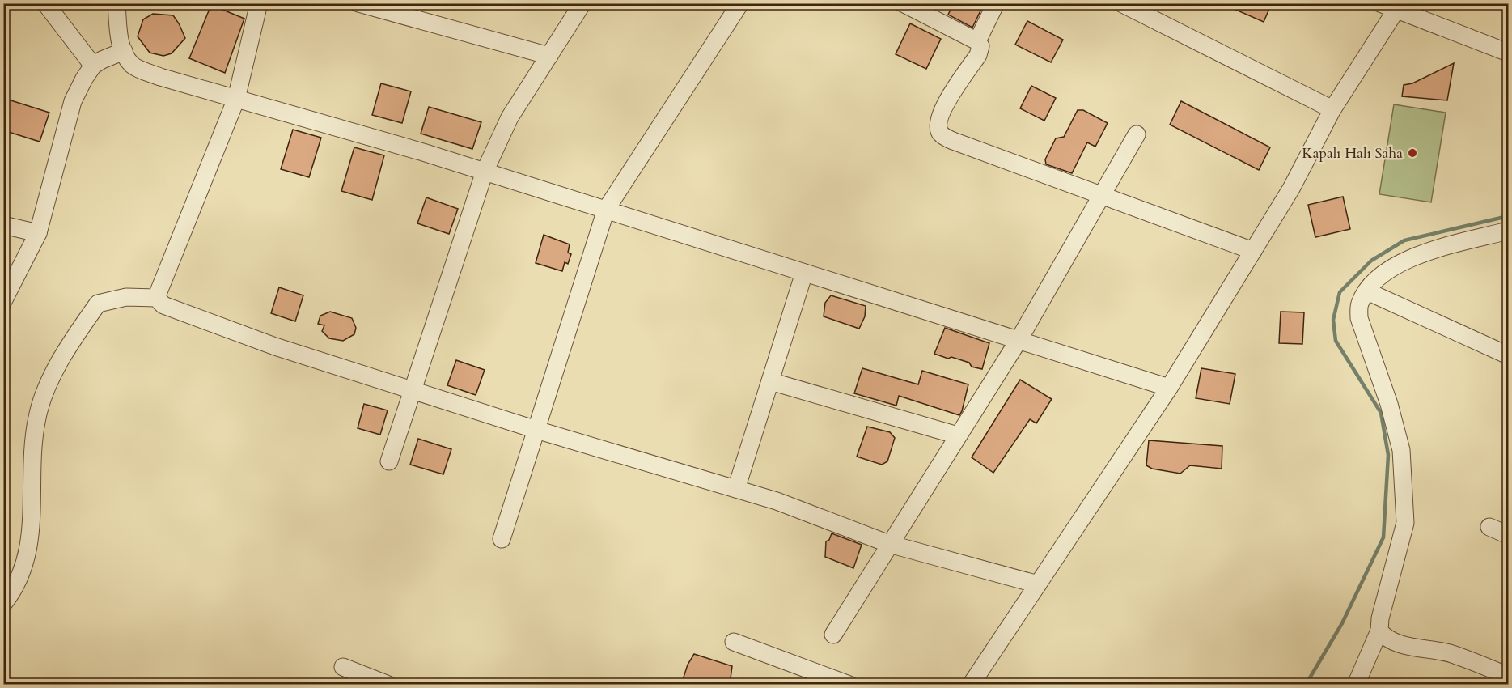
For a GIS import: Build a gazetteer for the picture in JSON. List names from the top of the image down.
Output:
{
  "places": ["Kapalı Halı Saha"]
}
